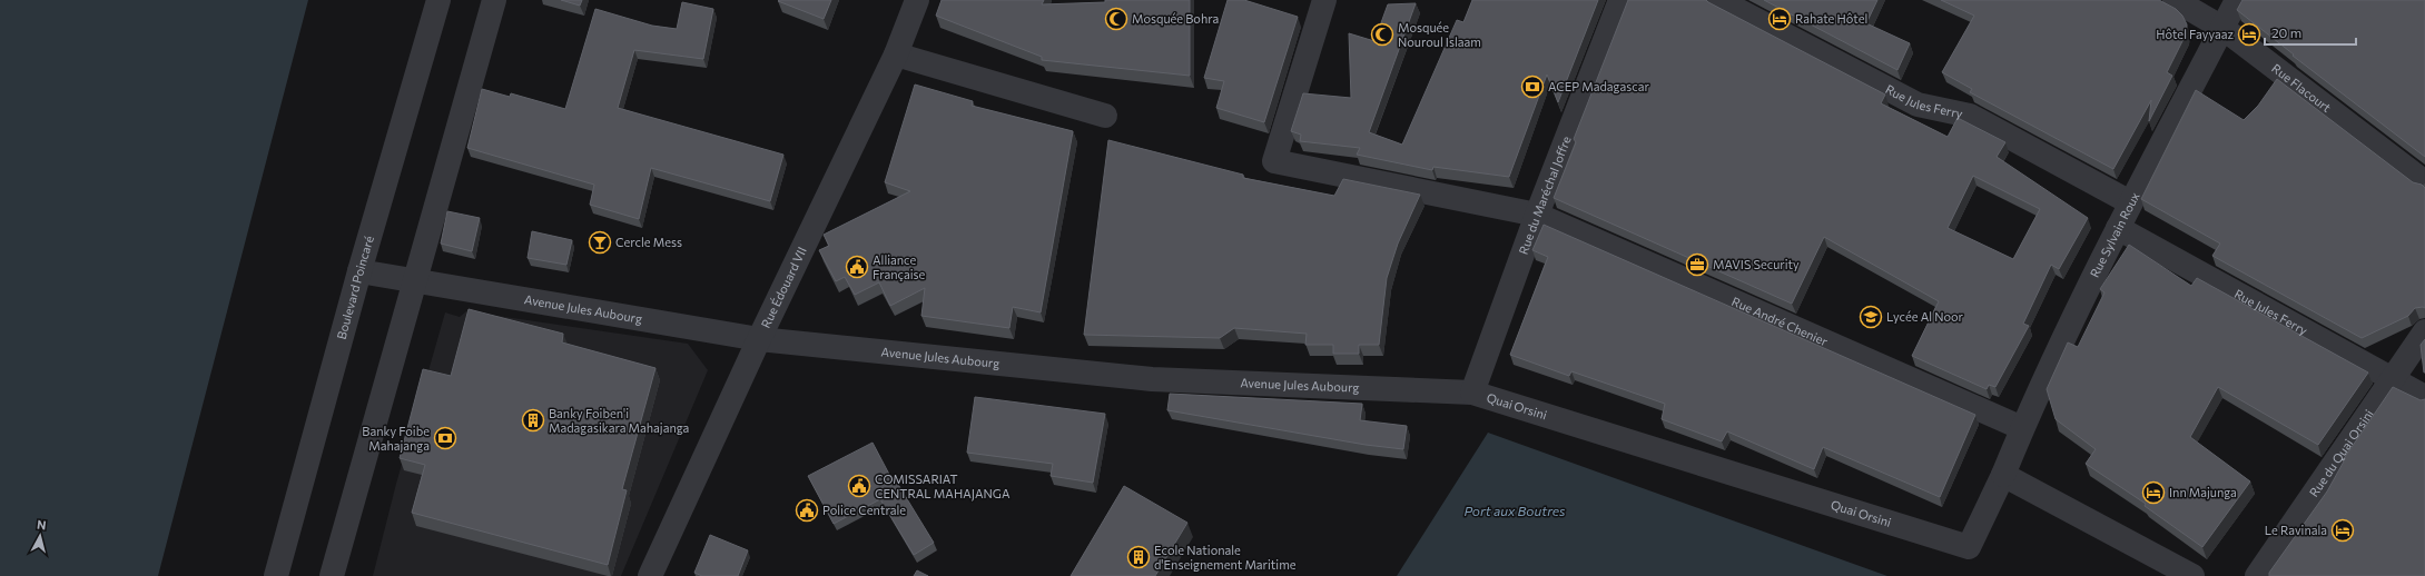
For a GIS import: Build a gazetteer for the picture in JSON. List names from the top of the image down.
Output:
{
  "streets": {
    "street": [
      "Rue Flacourt",
      "Rue Jules Ferry",
      "Rue du Maréchal Joffre",
      "Rue Sylvain Roux",
      "Boulevard Poincaré",
      "Rue Édouard VII",
      "Avenue Jules Aubourg",
      "Rue André Chenier",
      "Quai Orsini",
      "Rue du Quai Orsini"
    ]
  },
  "crossings": [
    ["Rue Flacourt", "Rue Sylvain Roux"],
    ["Rue Jules Ferry", "Rue Sylvain Roux"],
    ["Rue Jules Ferry", "Rue du Quai Orsini"],
    ["Rue du Maréchal Joffre", "Avenue Jules Aubourg"],
    ["Rue du Maréchal Joffre", "Rue André Chenier"],
    ["Rue du Maréchal Joffre", "Quai Orsini"],
    ["Rue Sylvain Roux", "Rue André Chenier"],
    ["Rue Sylvain Roux", "Quai Orsini"],
    ["Boulevard Poincaré", "Avenue Jules Aubourg"],
    ["Rue Édouard VII", "Avenue Jules Aubourg"],
    ["Avenue Jules Aubourg", "Quai Orsini"]
  ],
  "water": ["Port aux Boutres"],
  "places": {
    "mosque": ["Mosquée Bohra", "Mosquée Nouroul Islaam"],
    "hotel": [
      "Rahate Hôtel",
      "Hôtel Fayyaaz",
      "Inn Majunga",
      "Le Ravinala"
    ],
    "bank": ["ACEP Madagascar", "Banky Foibe Mahajanga"],
    "bar": ["Cercle Mess"],
    "office": ["MAVIS Security"],
    "public building": ["Alliance Française", "COMISSARIAT CENTRAL MAHAJANGA", "Police Centrale"],
    "school or university": ["Lycée Al Noor"],
    "building": ["Banky Foiben'i Madagasikara Mahajanga", "Ecole Nationale d'Enseignement Maritime"]
  },
  "scale_bar": "20 m",
  "north": "top"
}
